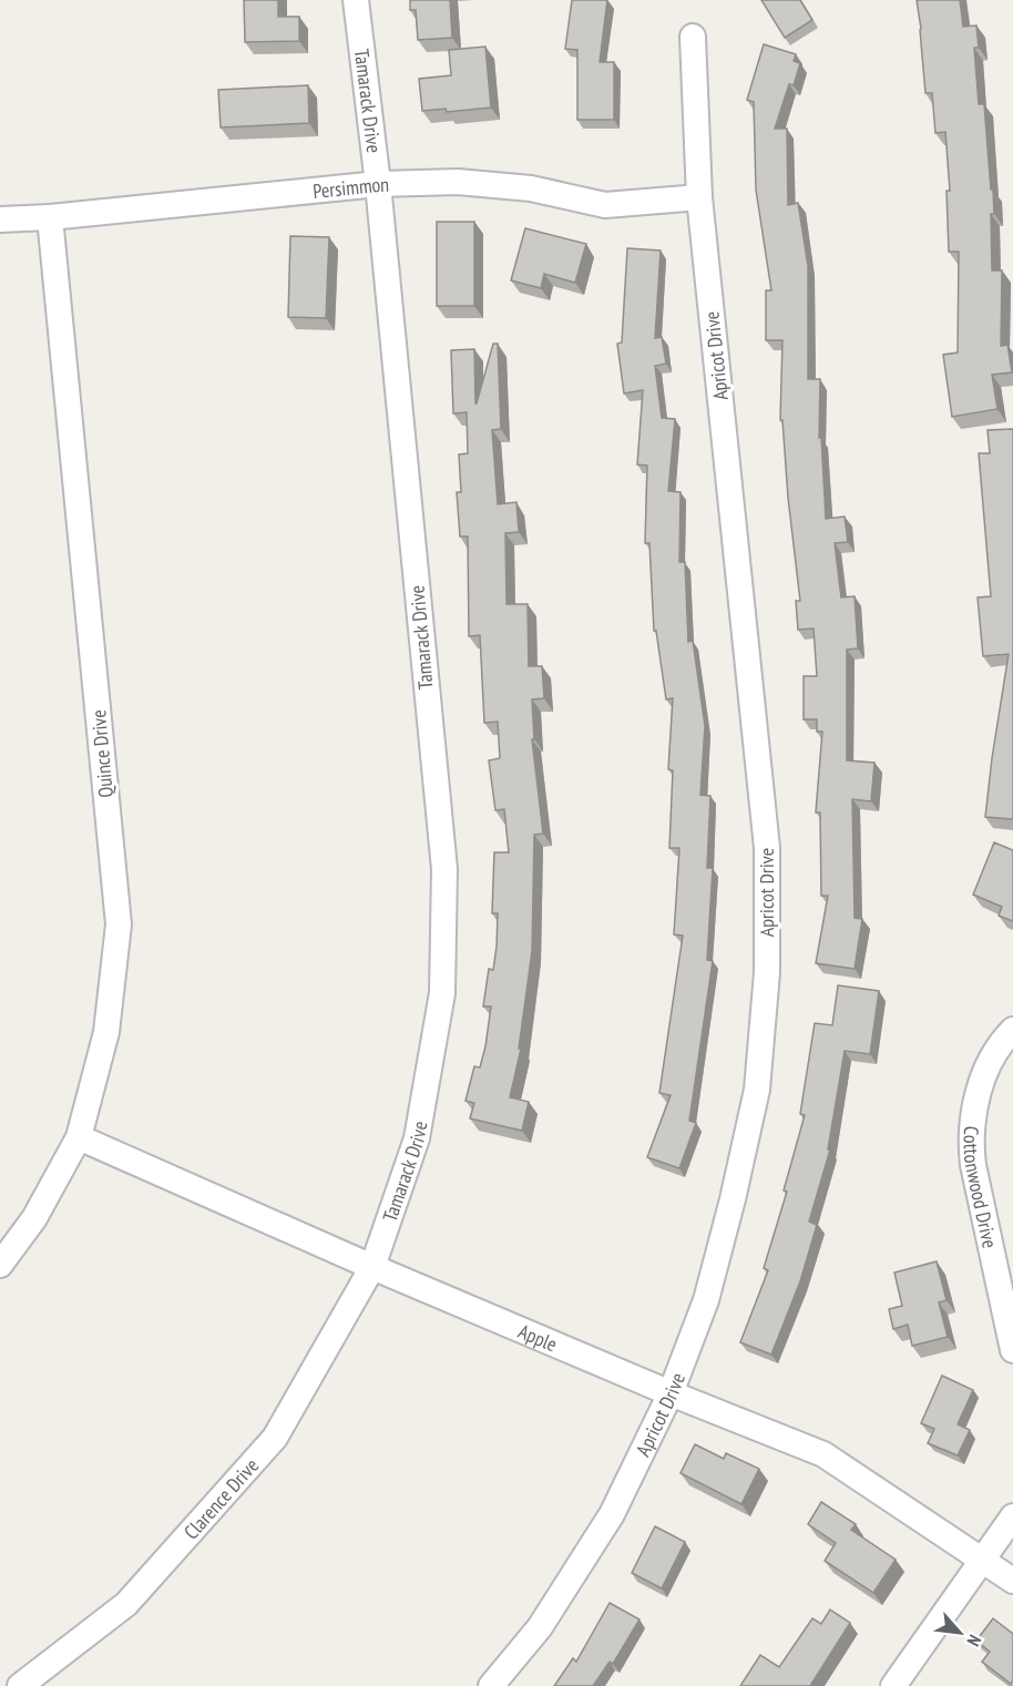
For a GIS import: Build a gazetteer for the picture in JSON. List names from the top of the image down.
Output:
{
  "streets": {
    "street": [
      "Tamarack Drive",
      "Persimmon",
      "Apricot Drive",
      "Quince Drive",
      "Cottonwood Drive",
      "Apple",
      "Clarence Drive"
    ]
  },
  "crossings": [
    ["Tamarack Drive", "Persimmon"],
    ["Tamarack Drive", "Apple"],
    ["Tamarack Drive", "Clarence Drive"],
    ["Persimmon", "Apricot Drive"],
    ["Persimmon", "Quince Drive"],
    ["Apricot Drive", "Apple"],
    ["Quince Drive", "Apple"],
    ["Apple", "Clarence Drive"]
  ],
  "north": "bottom right"
}
